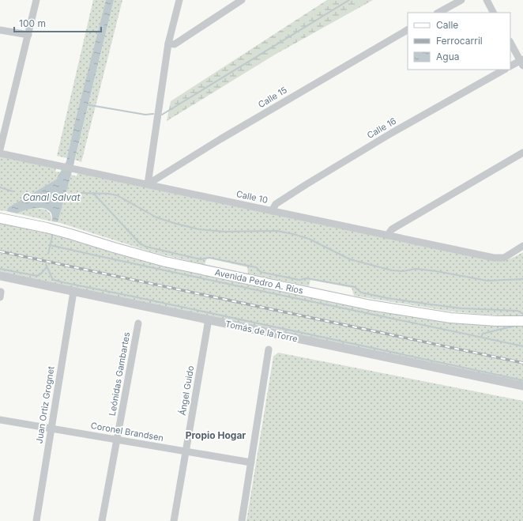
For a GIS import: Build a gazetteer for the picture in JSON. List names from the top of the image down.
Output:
{
  "streets": {
    "main road": ["Avenida Pedro A. Ríos"],
    "street": [
      "Calle 15",
      "Calle 16",
      "Calle 10",
      "Tomás de la Torre",
      "Leónidas Gambartes",
      "Ángel Guido",
      "Juan Ortiz Grognet",
      "Coronel Brandsen"
    ]
  },
  "crossings": [
    ["Calle 15", "Calle 10"],
    ["Calle 16", "Calle 10"],
    ["Tomás de la Torre", "Ángel Guido"],
    ["Tomás de la Torre", "Juan Ortiz Grognet"],
    ["Leónidas Gambartes", "Coronel Brandsen"],
    ["Ángel Guido", "Coronel Brandsen"],
    ["Juan Ortiz Grognet", "Coronel Brandsen"]
  ],
  "districts": ["Propio Hogar"],
  "water": ["Canal Salvat"],
  "legend": ["Calle", "Ferrocarril", "Agua"],
  "scale_bar": "100 m"
}
